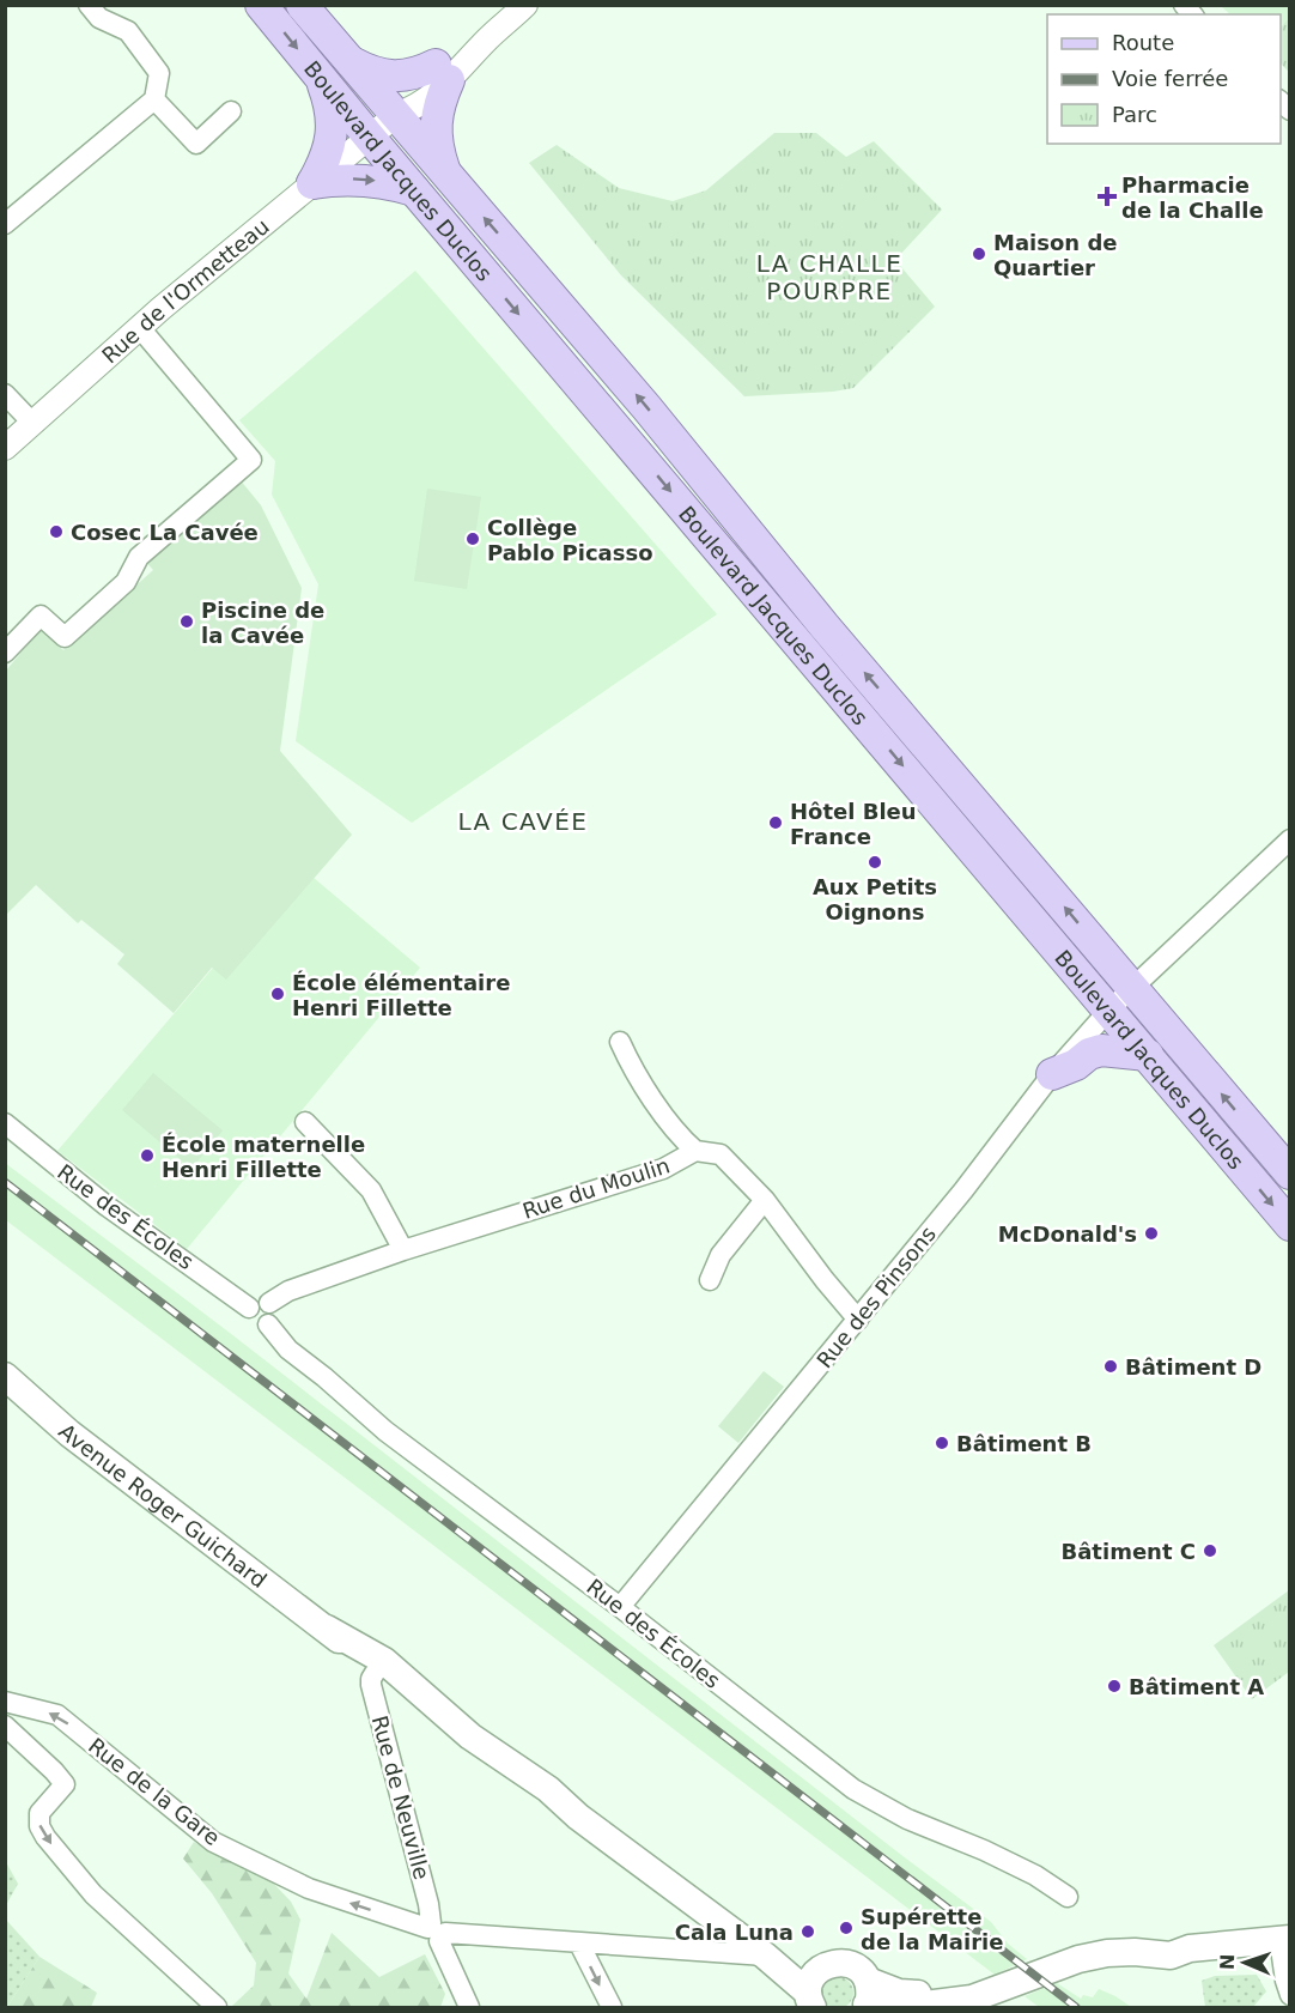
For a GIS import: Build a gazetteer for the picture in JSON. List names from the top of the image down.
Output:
{
  "streets": {
    "main road": ["Boulevard Jacques Duclos", "Avenue Roger Guichard"],
    "street": [
      "Rue de l'Ormetteau",
      "Rue du Moulin",
      "Rue des Écoles",
      "Rue des Pinsons",
      "Rue de la Gare",
      "Rue de Neuville"
    ]
  },
  "crossings": [
    ["Boulevard Jacques Duclos", "Rue de l'Ormetteau"],
    ["Boulevard Jacques Duclos", "Rue des Pinsons"],
    ["Rue du Moulin", "Rue des Écoles"],
    ["Rue du Moulin", "Rue des Pinsons"],
    ["Rue des Écoles", "Rue des Pinsons"],
    ["Avenue Roger Guichard", "Rue de la Gare"],
    ["Avenue Roger Guichard", "Rue de Neuville"],
    ["Rue de la Gare", "Rue de Neuville"]
  ],
  "one_way": ["Rue de la Gare"],
  "districts": ["LA CHALLE POURPRE", "LA CAVÉE"],
  "places": {
    "health": ["Pharmacie de la Challe"],
    "other": [
      "Maison de Quartier",
      "Cosec La Cavée",
      "Collège Pablo Picasso",
      "Piscine de la Cavée",
      "Hôtel Bleu France",
      "Aux Petits Oignons",
      "École élémentaire Henri Fillette",
      "École maternelle Henri Fillette",
      "McDonald's",
      "Bâtiment D",
      "Bâtiment B",
      "Bâtiment C",
      "Bâtiment A",
      "Supérette de la Mairie",
      "Cala Luna"
    ]
  },
  "legend": ["Route", "Voie ferrée", "Parc"],
  "north": "left"
}
